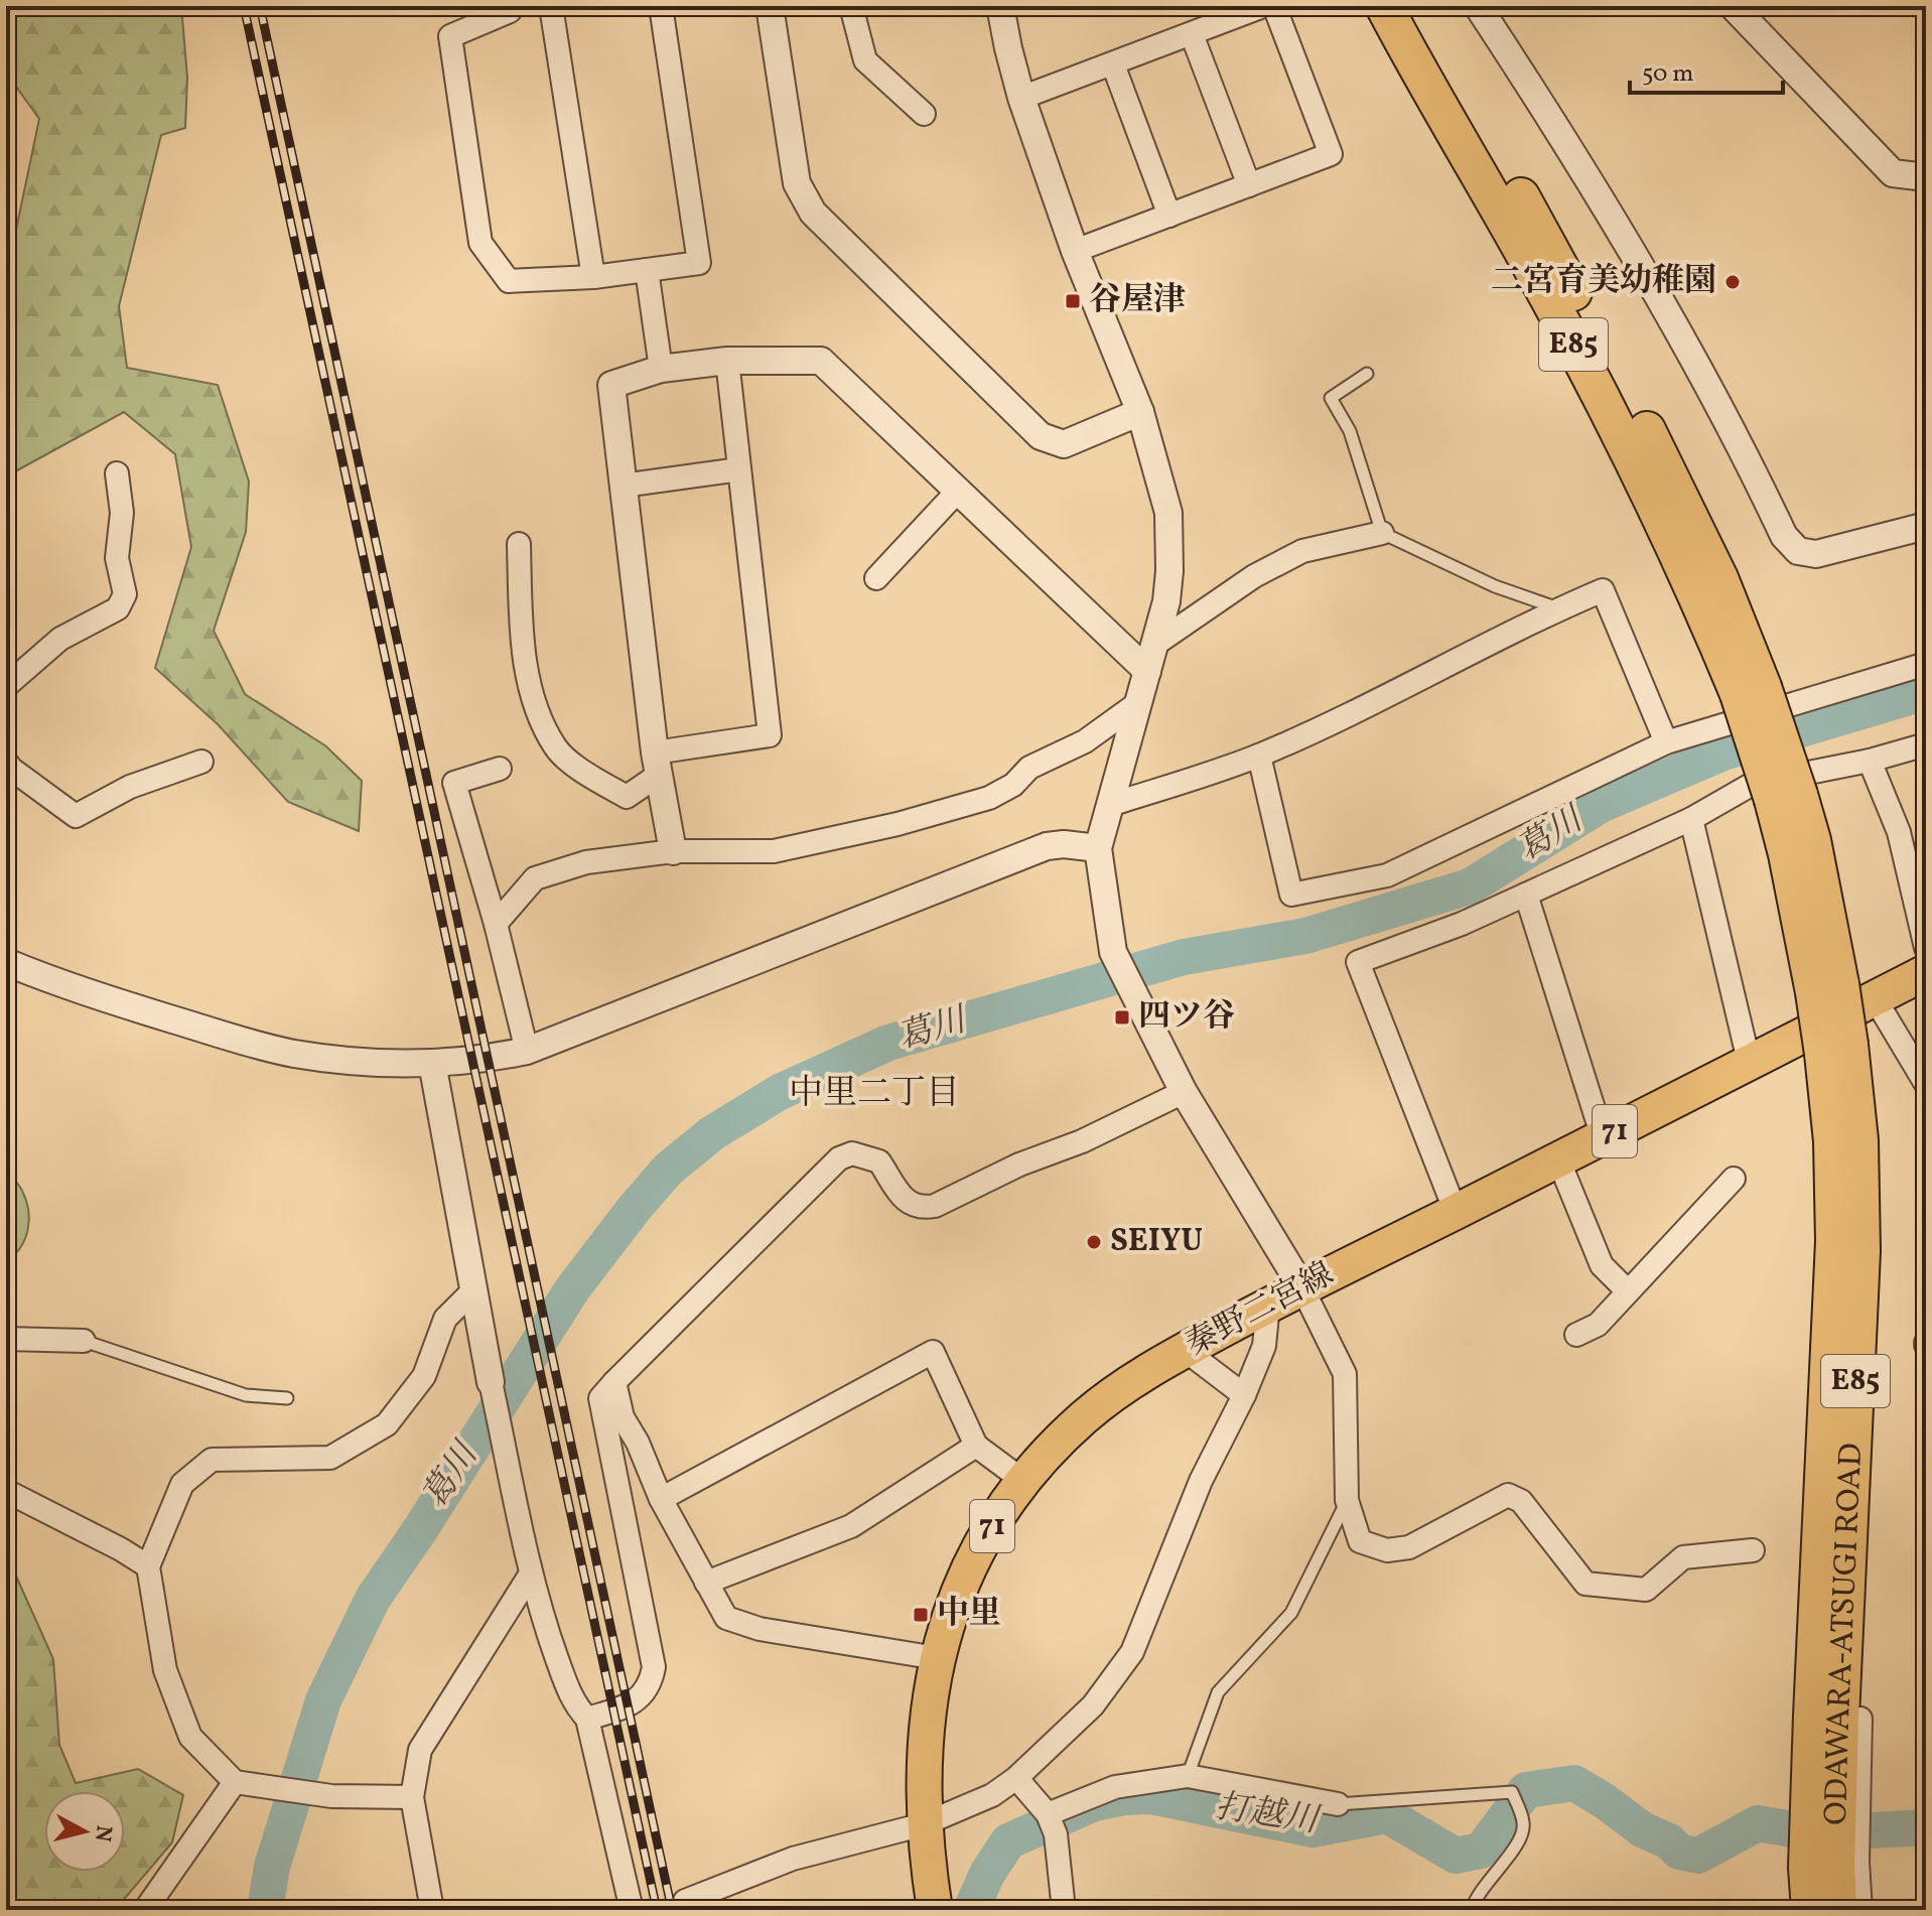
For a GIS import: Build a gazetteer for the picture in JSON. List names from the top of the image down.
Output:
{
  "streets": {
    "highway": ["E85", "ODAWARA-ATSUGI ROAD"],
    "main road": ["71", "秦野二宮線"]
  },
  "districts": ["中里二丁目"],
  "water": ["葛川", "打越川"],
  "places": {
    "other": ["二宮育美幼稚園", "SEIYU"],
    "transit": ["谷屋津", "四ツ谷", "中里"]
  },
  "scale_bar": "50 m",
  "north": "right"
}
